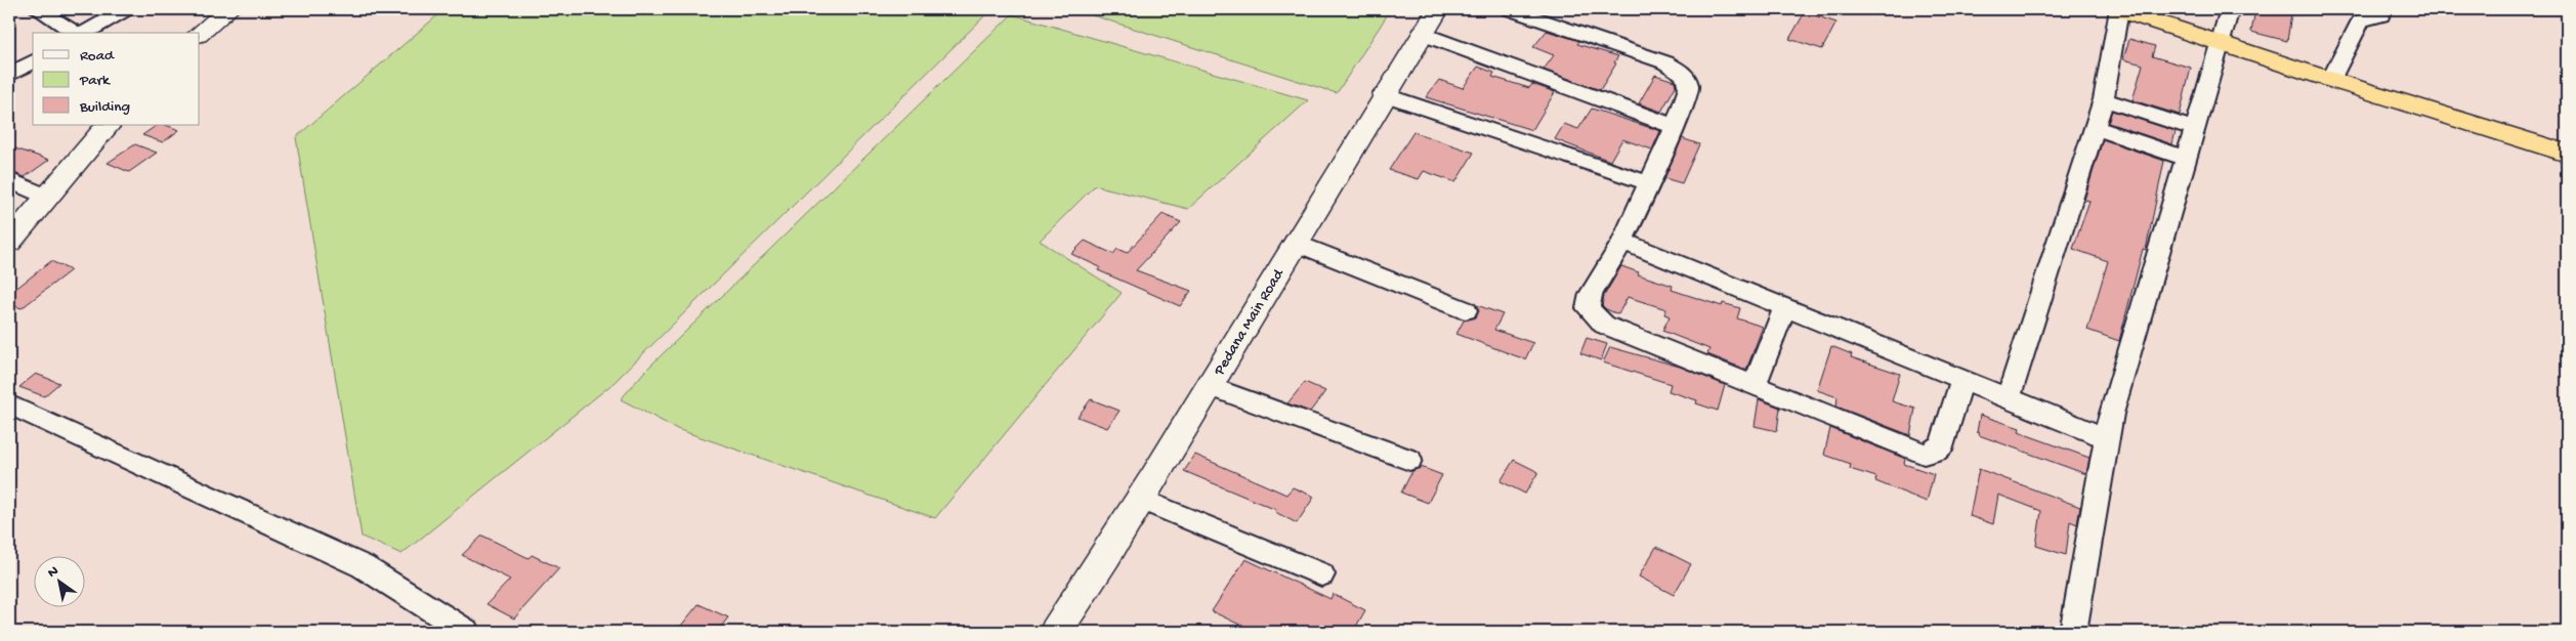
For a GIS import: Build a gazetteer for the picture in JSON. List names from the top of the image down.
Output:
{
  "streets": {
    "main road": ["Pedana Main Road"]
  },
  "legend": ["Road", "Park", "Building"],
  "north": "top left"
}
